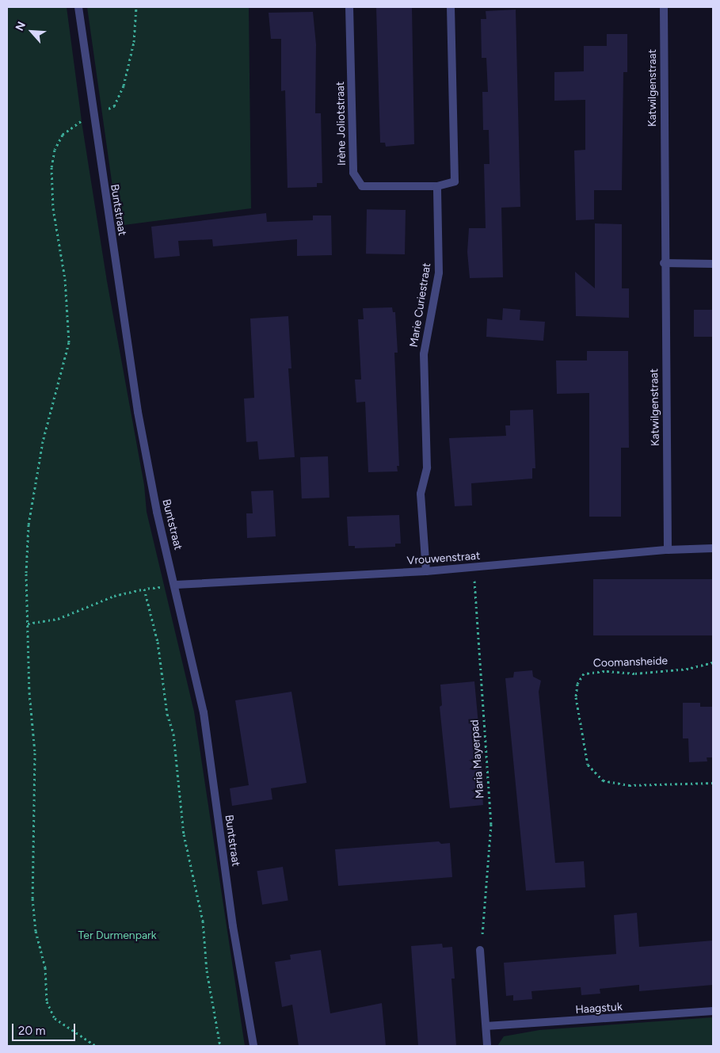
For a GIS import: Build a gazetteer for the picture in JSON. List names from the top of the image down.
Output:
{
  "streets": {
    "street": [
      "Katwilgenstraat",
      "Irène Joliotstraat",
      "Buntstraat",
      "Marie Curiestraat",
      "Vrouwenstraat",
      "Haagstuk"
    ],
    "path": ["Coomansheide", "Maria Mayerpad"]
  },
  "crossings": [
    ["Katwilgenstraat", "Vrouwenstraat"],
    ["Irène Joliotstraat", "Marie Curiestraat"],
    ["Buntstraat", "Vrouwenstraat"],
    ["Marie Curiestraat", "Vrouwenstraat"],
    ["Vrouwenstraat", "Maria Mayerpad"]
  ],
  "parks": ["Ter Durmenpark"],
  "scale_bar": "20 m",
  "north": "top left"
}
